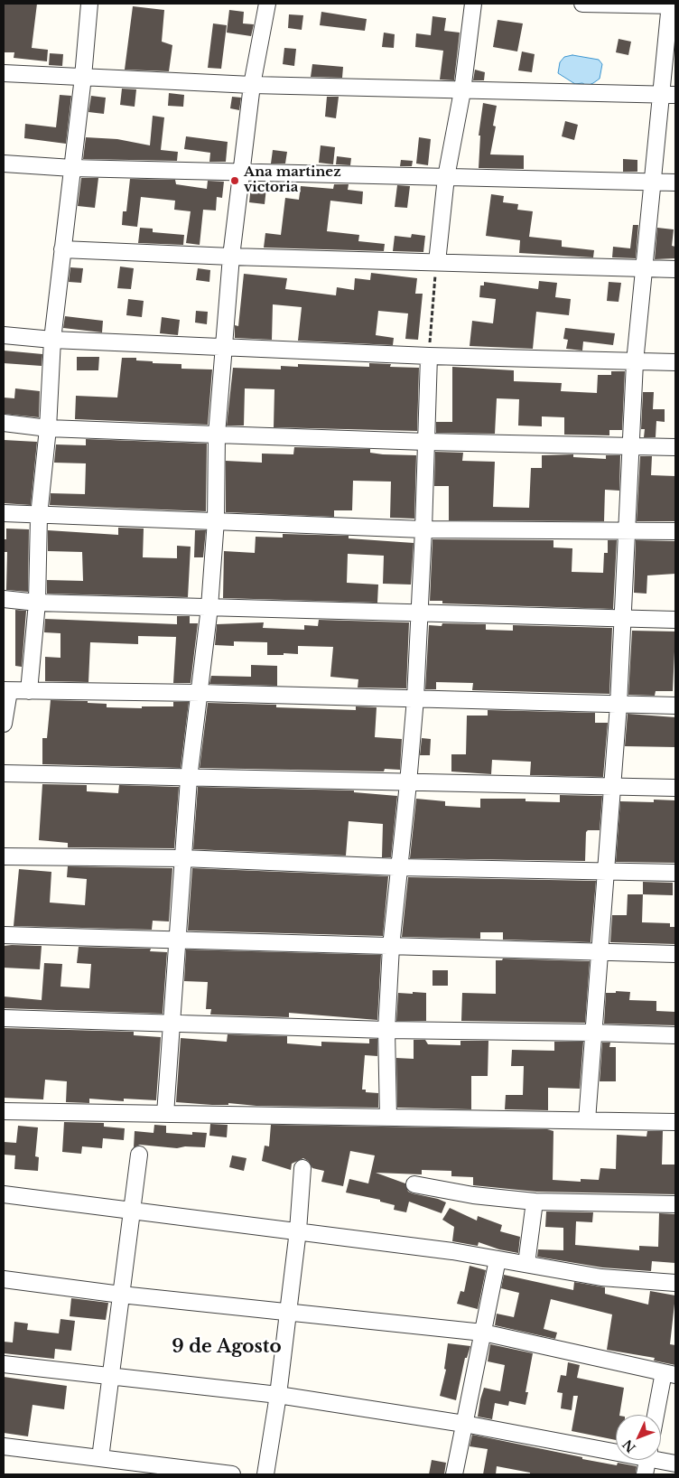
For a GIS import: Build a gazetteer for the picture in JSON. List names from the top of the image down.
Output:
{
  "districts": ["9 de Agosto"],
  "places": ["Ana martinez victoria"],
  "north": "bottom left"
}
